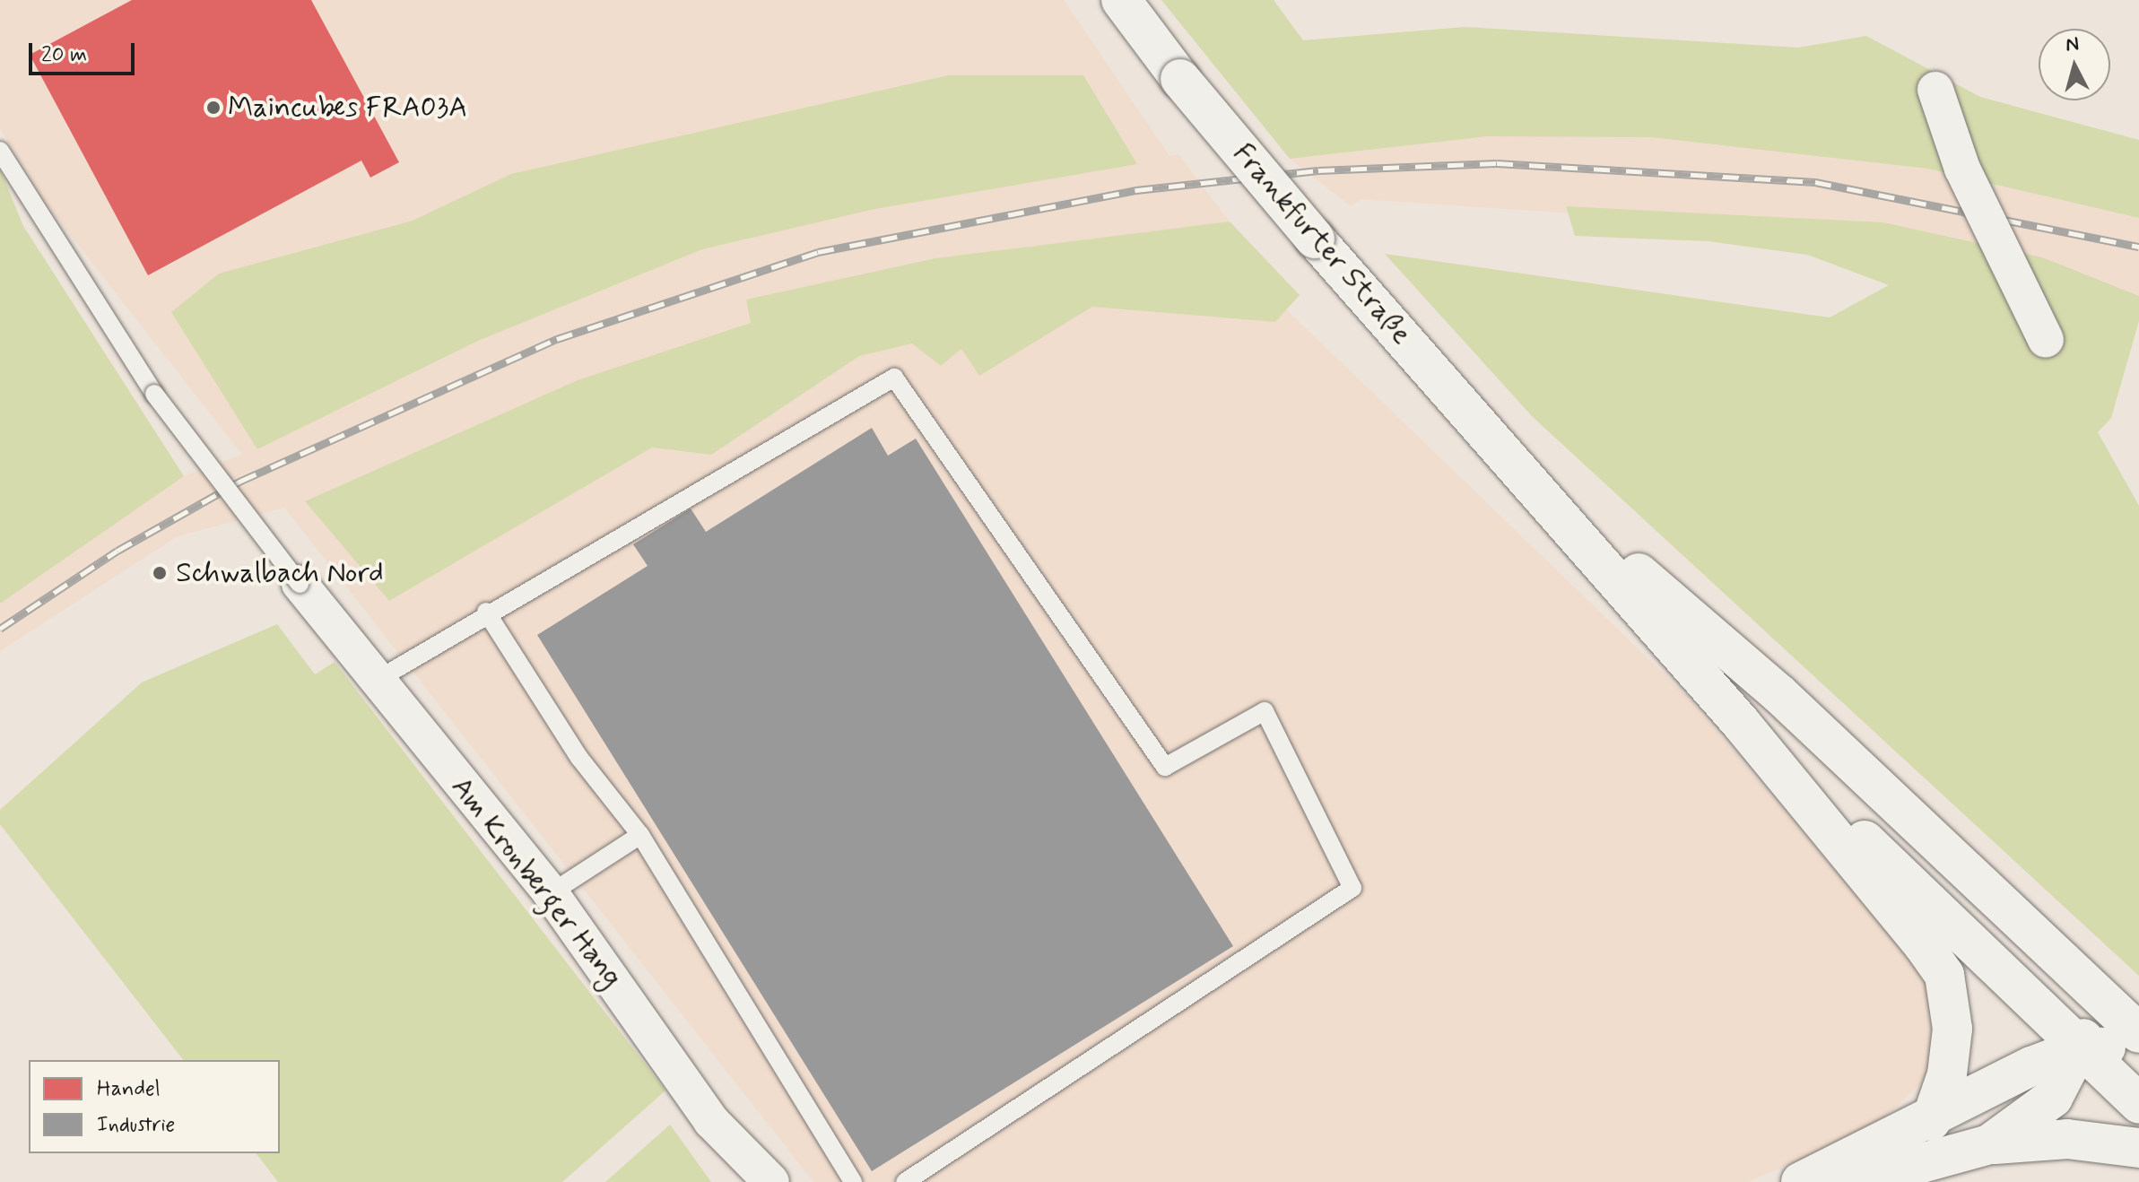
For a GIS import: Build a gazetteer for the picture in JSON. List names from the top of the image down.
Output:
{
  "streets": {
    "main road": ["Frankfurter Straße"],
    "street": ["Am Kronberger Hang"]
  },
  "places": ["Maincubes FRA03A", "Schwalbach Nord"],
  "legend": ["Handel", "Industrie"],
  "scale_bar": "20 m",
  "north": "top"
}
